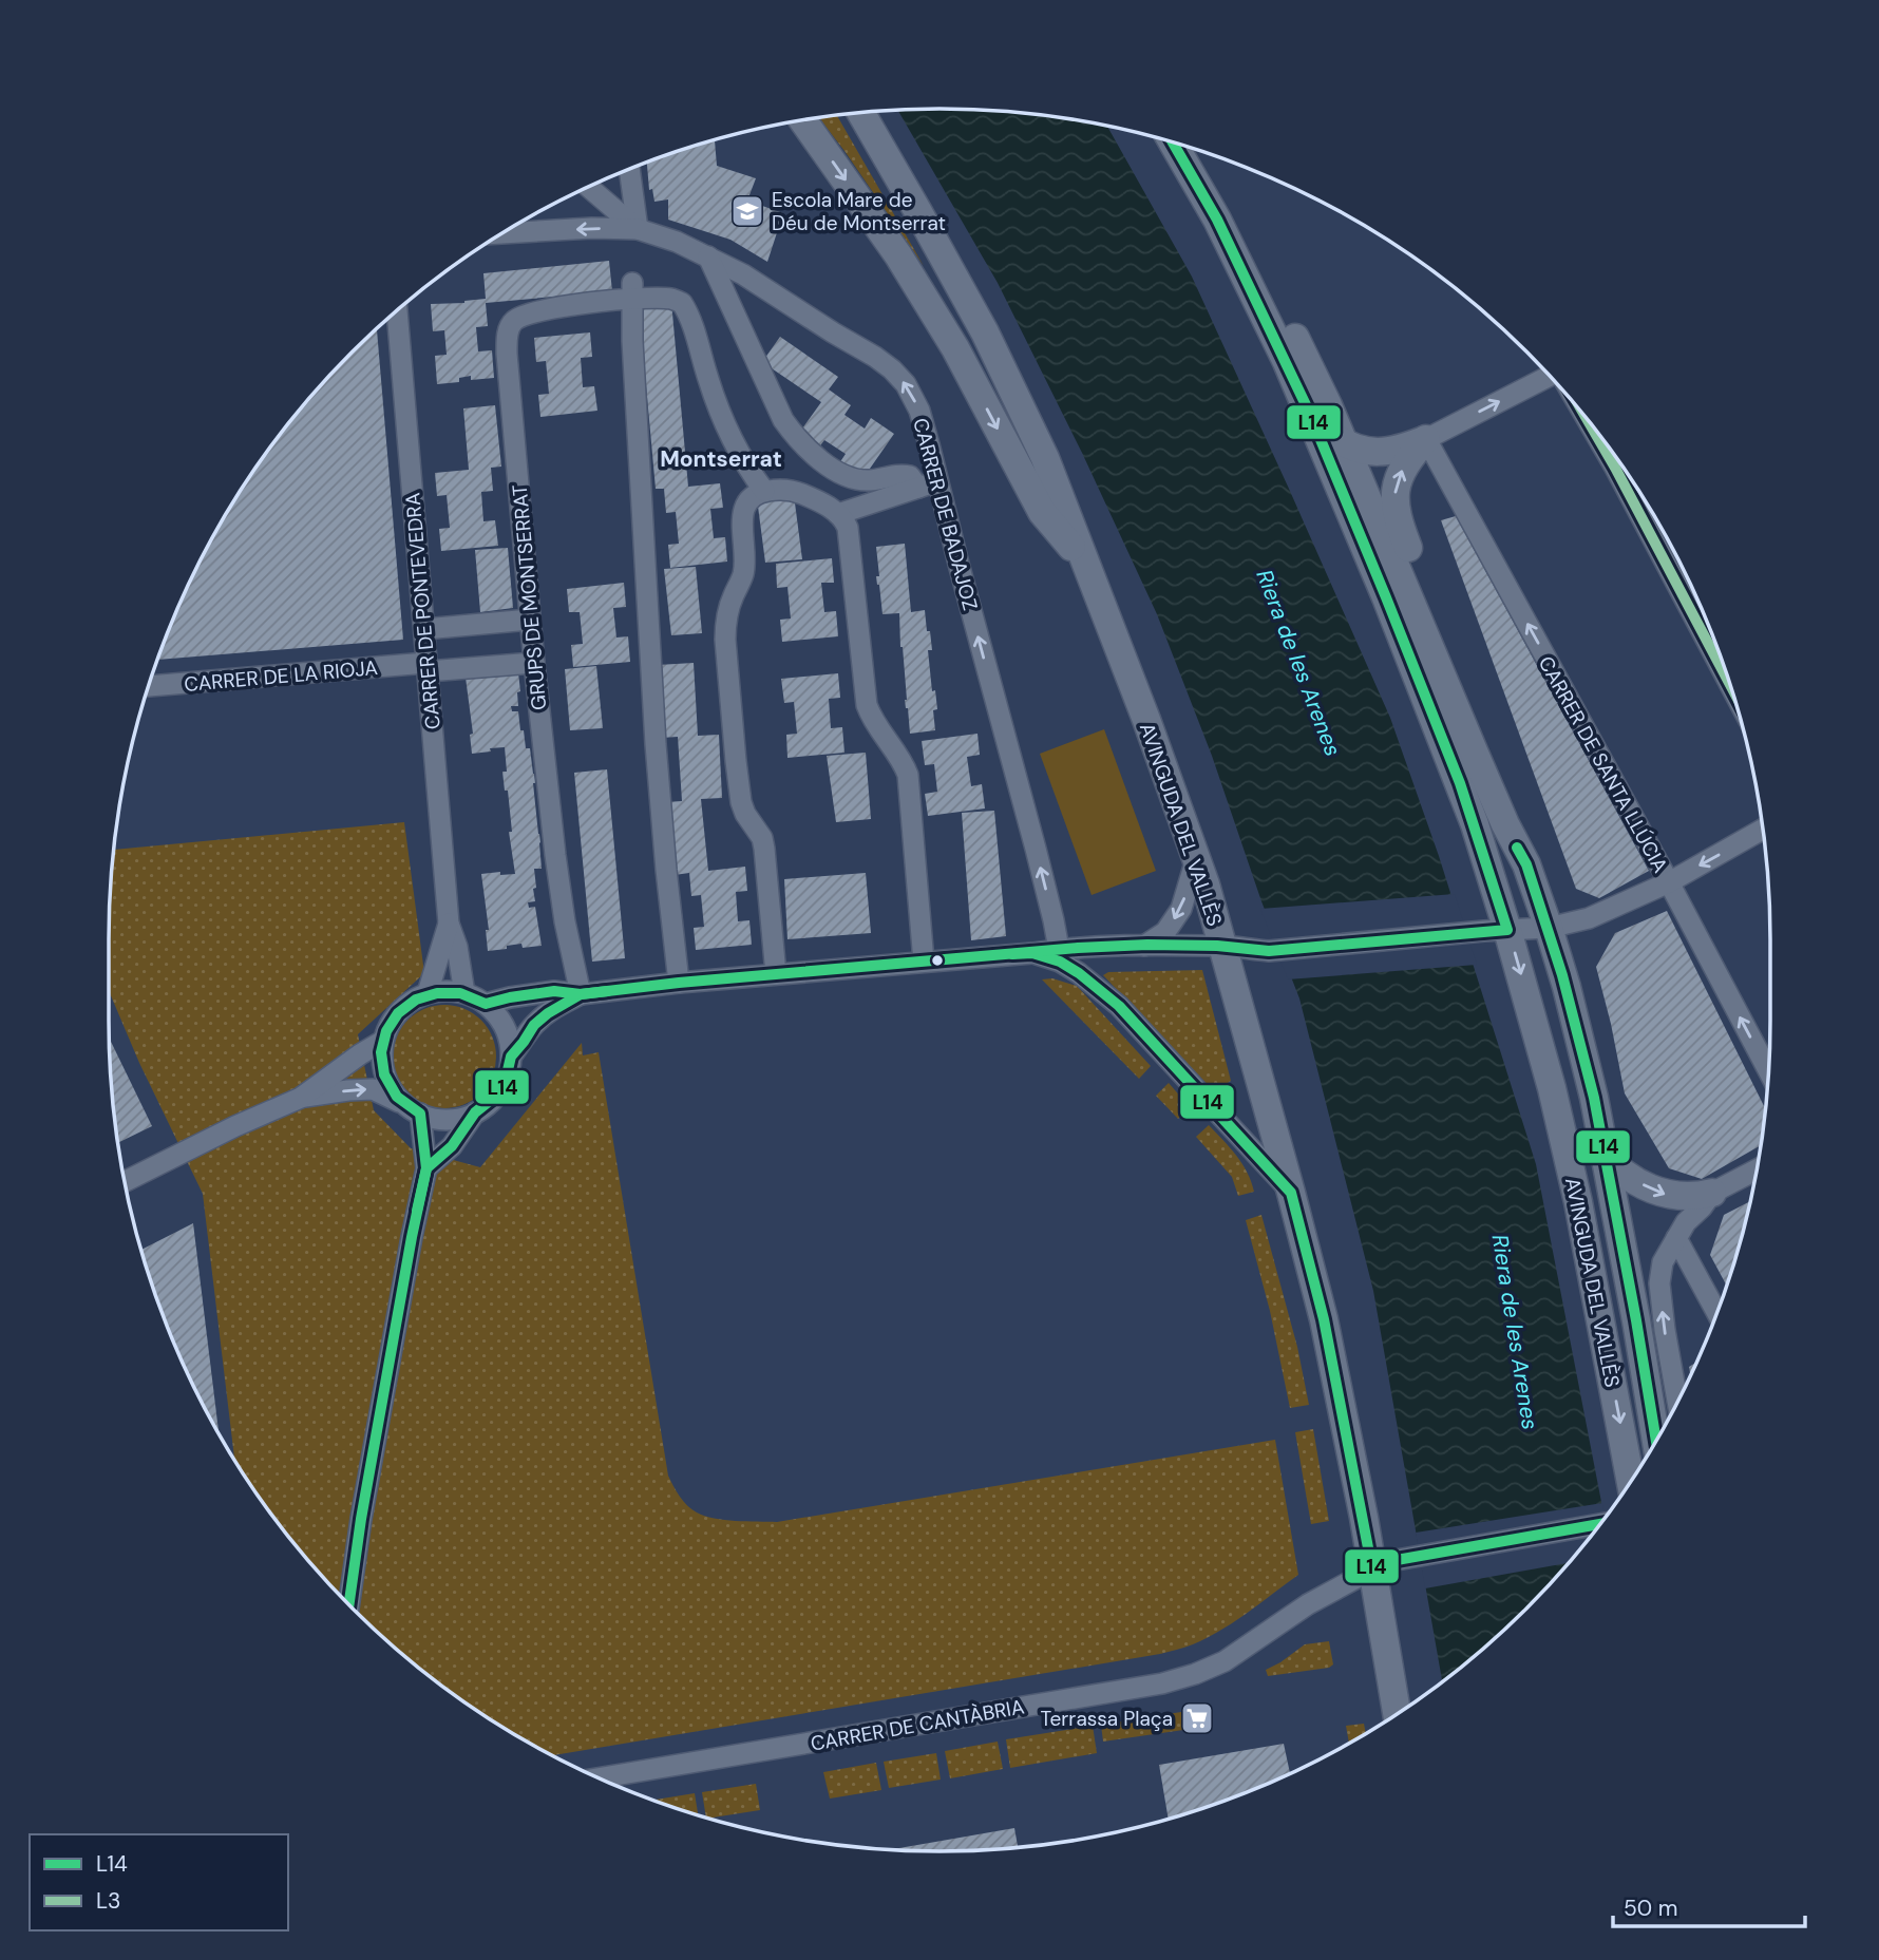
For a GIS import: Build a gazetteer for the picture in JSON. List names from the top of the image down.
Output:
{
  "streets": {
    "main road": ["AVINGUDA DEL VALLÈS"],
    "street": [
      "CARRER DE BADAJOZ",
      "GRUPS DE MONTSERRAT",
      "CARRER DE PONTEVEDRA",
      "CARRER DE LA RIOJA",
      "CARRER DE SANTA LLÚCIA",
      "CARRER DE CANTÀBRIA"
    ]
  },
  "crossings": [
    ["GRUPS DE MONTSERRAT", "CARRER DE LA RIOJA"],
    ["CARRER DE PONTEVEDRA", "CARRER DE LA RIOJA"],
    ["AVINGUDA DEL VALLÈS", "CARRER DE CANTÀBRIA"]
  ],
  "one_way": ["CARRER DE BADAJOZ"],
  "districts": ["Montserrat"],
  "water": ["Riera de les Arenes"],
  "places": {
    "school or university": ["Escola Mare de Déu de Montserrat"],
    "supermarket": ["Terrassa Plaça"]
  },
  "lines": ["transit line L14", "transit line L3"],
  "legend": ["L14", "L3"],
  "scale_bar": "50 m"
}
